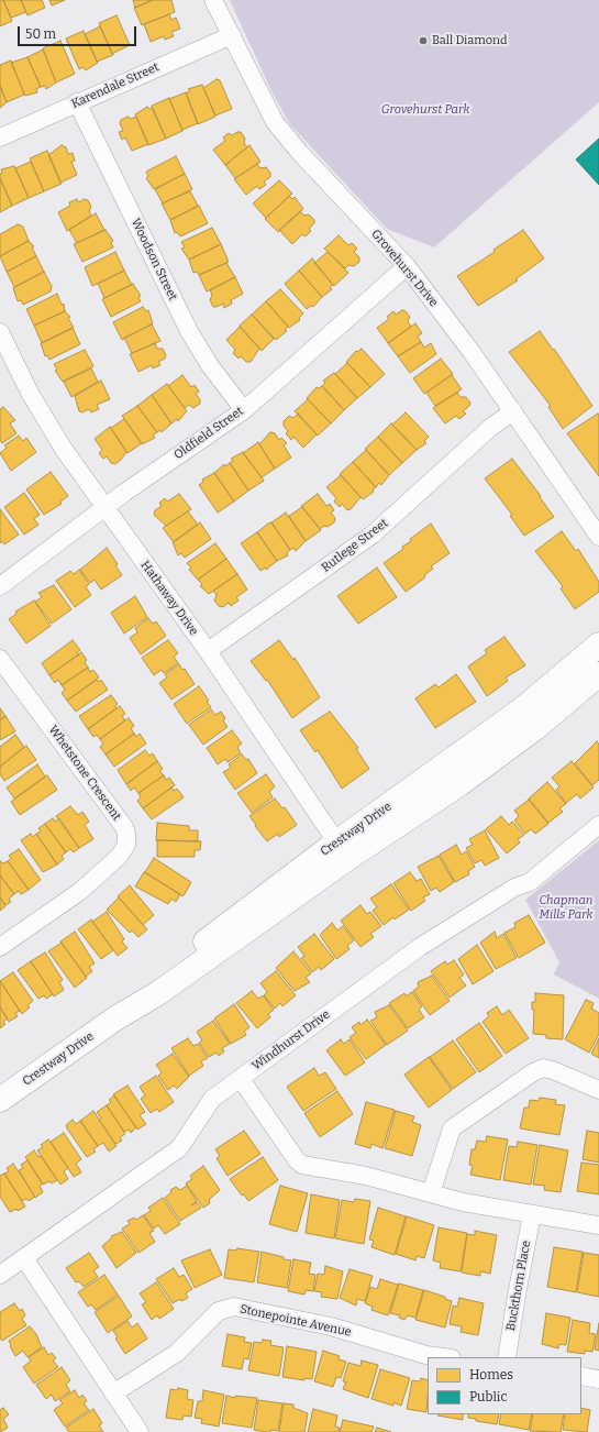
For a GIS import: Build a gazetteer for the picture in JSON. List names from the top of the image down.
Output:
{
  "streets": {
    "street": [
      "Karendale Street",
      "Woodson Street",
      "Grovehurst Drive",
      "Oldfield Street",
      "Rutlege Street",
      "Hathaway Drive",
      "Whetstone Crescent",
      "Crestway Drive",
      "Windhurst Drive",
      "Buckthorn Place",
      "Stonepointe Avenue"
    ]
  },
  "crossings": [
    ["Karendale Street", "Woodson Street"],
    ["Karendale Street", "Grovehurst Drive"],
    ["Woodson Street", "Oldfield Street"],
    ["Grovehurst Drive", "Oldfield Street"],
    ["Grovehurst Drive", "Rutlege Street"],
    ["Oldfield Street", "Hathaway Drive"],
    ["Rutlege Street", "Hathaway Drive"],
    ["Hathaway Drive", "Crestway Drive"]
  ],
  "parks": ["Grovehurst Park", "Chapman Mills Park"],
  "places": ["Ball Diamond"],
  "legend": ["Homes", "Public"],
  "scale_bar": "50 m"
}
